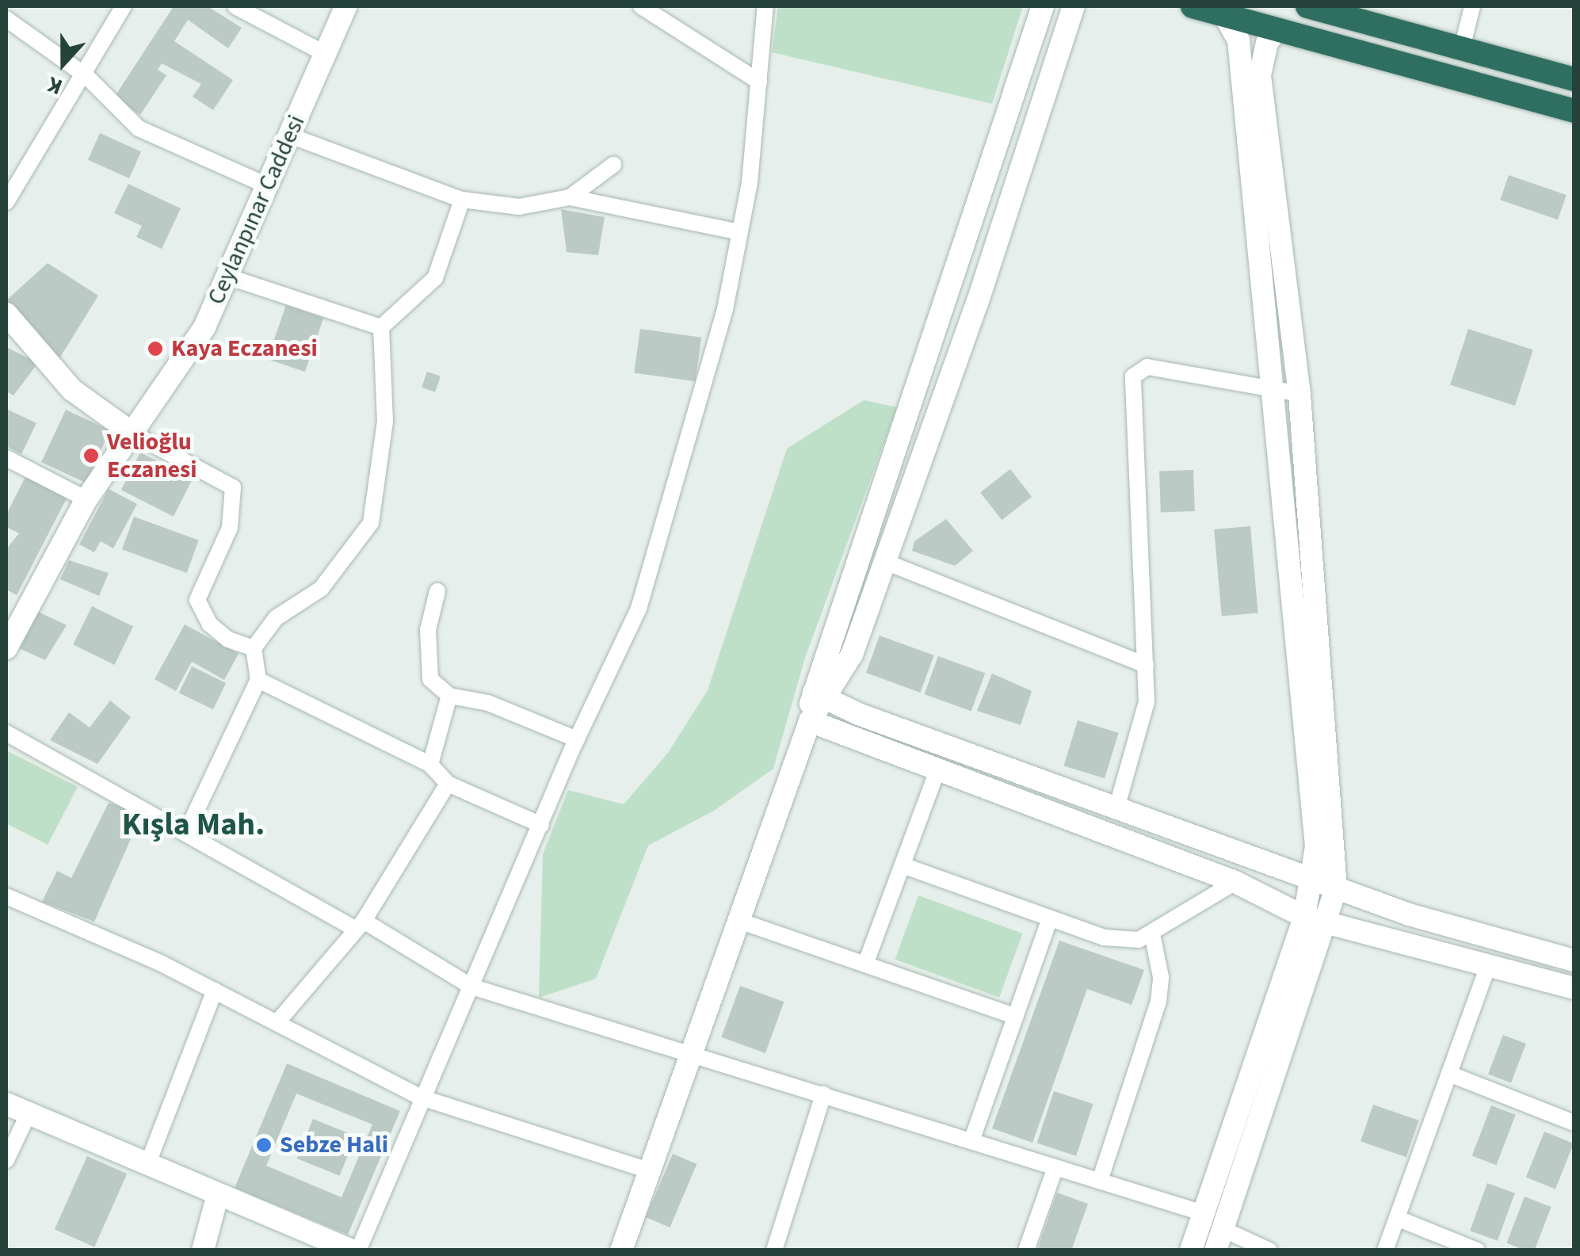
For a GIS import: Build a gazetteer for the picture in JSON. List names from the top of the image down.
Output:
{
  "streets": {
    "street": ["Ceylanpınar Caddesi"]
  },
  "districts": ["Kışla Mah."],
  "places": ["Kaya Eczanesi", "Velioğlu Eczanesi", "Sebze Hali"],
  "north": "bottom"
}
